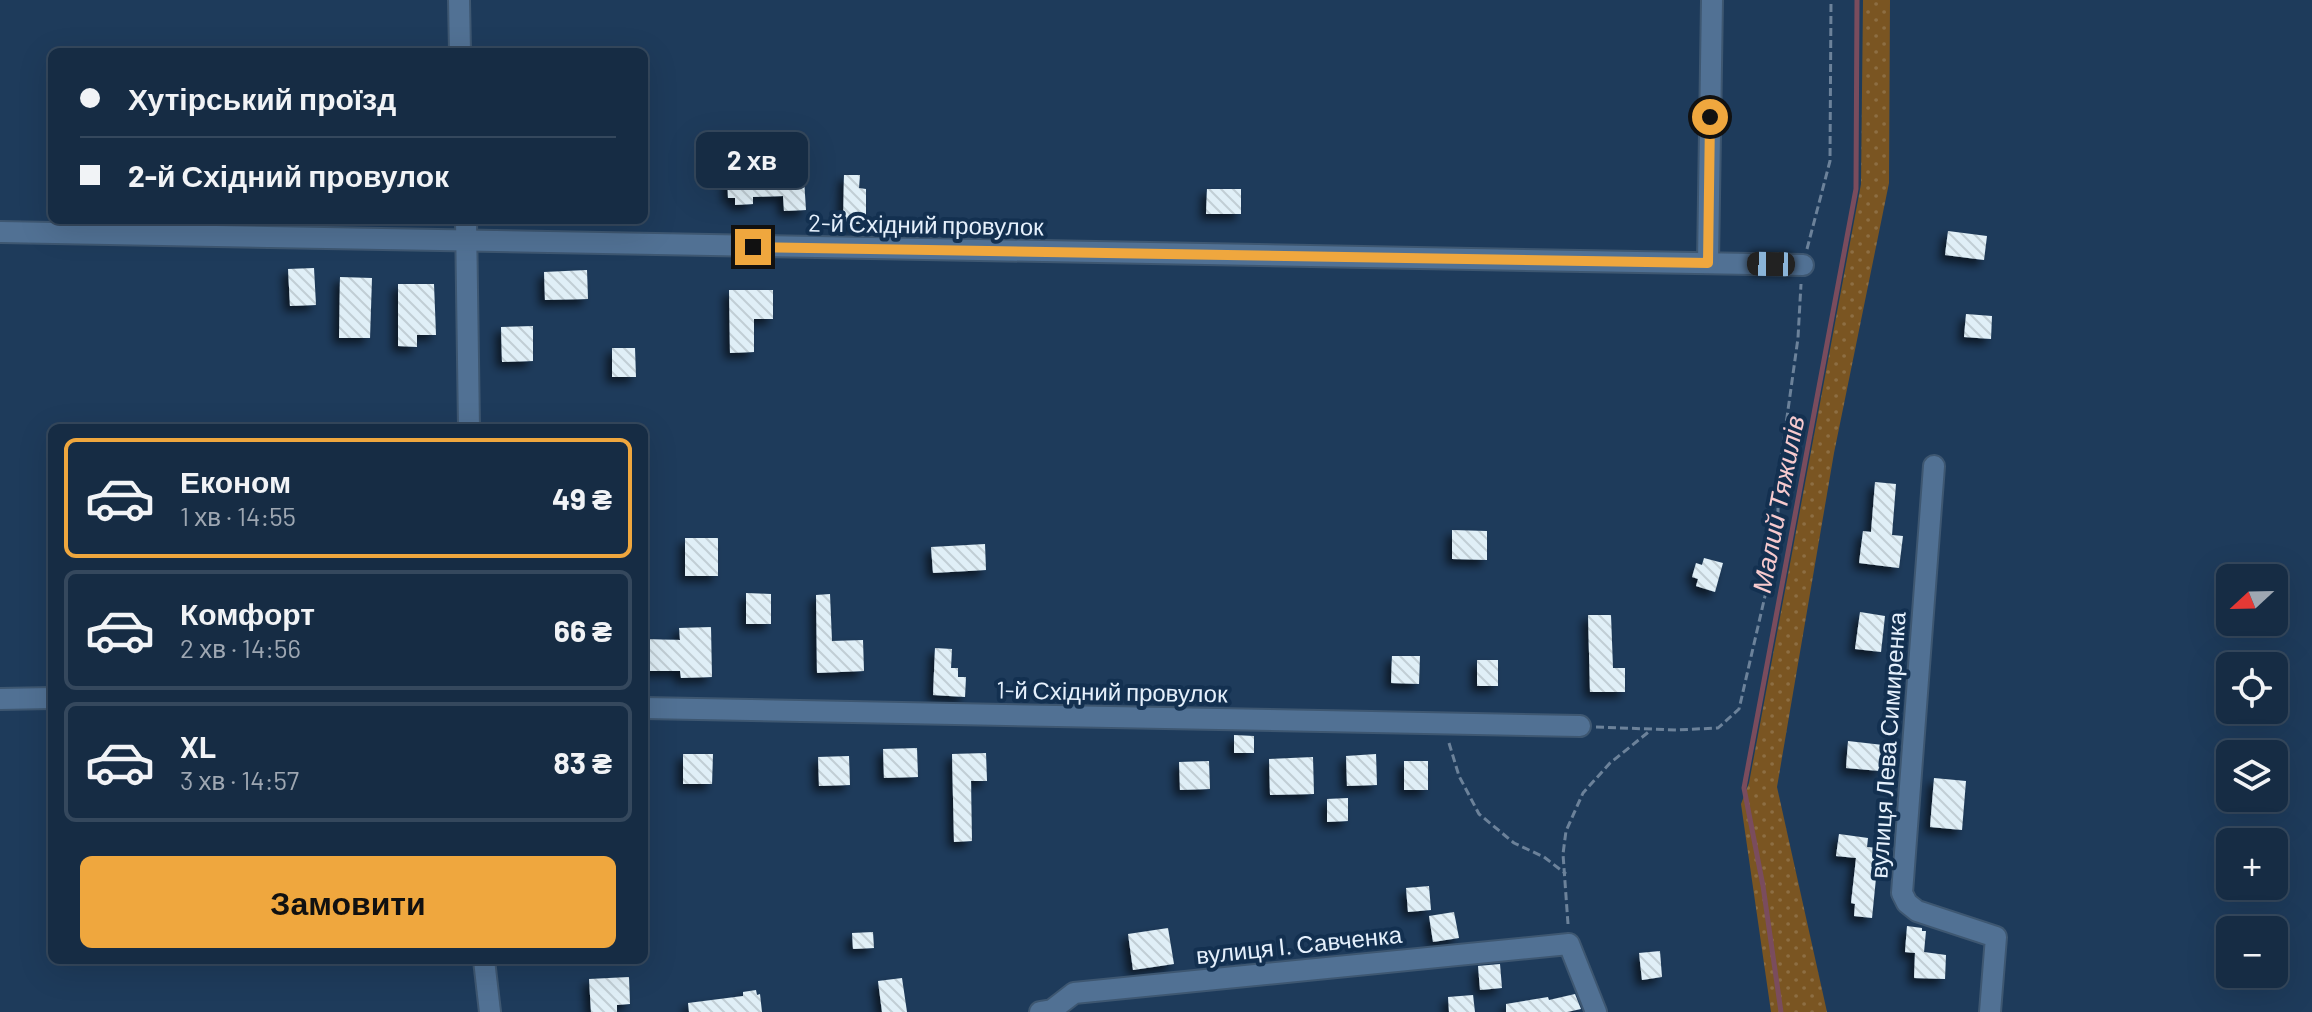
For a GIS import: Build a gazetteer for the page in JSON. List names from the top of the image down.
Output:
{
  "streets": {
    "street": [
      "2-й Східний провулок",
      "1-й Східний провулок",
      "вулиця Лева Симиренка",
      "вулиця І. Савченка"
    ]
  },
  "water": ["Малий Тяжилів"],
  "north": "left",
  "page": {
    "banner": ["Хутірський проїзд", "2-й Східний провулок"],
    "bubble": "2 хв",
    "list": [
      {
        "name": "Економ",
        "note": "1 хв · 14:55",
        "value": "49 ₴"
      },
      {
        "name": "Комфорт",
        "note": "2 хв · 14:56",
        "value": "66 ₴"
      },
      {
        "name": "XL",
        "note": "3 хв · 14:57",
        "value": "83 ₴"
      }
    ],
    "map_buttons": ["+", "−"],
    "buttons": "Замовити"
  }
}
